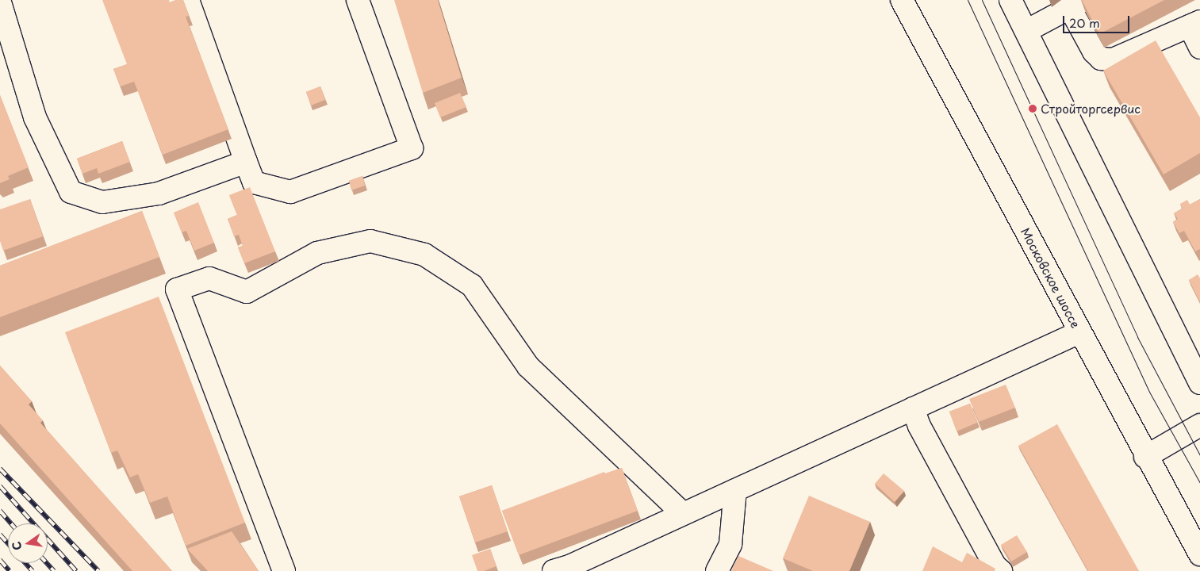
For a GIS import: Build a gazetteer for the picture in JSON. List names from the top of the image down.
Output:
{
  "streets": {
    "main road": ["Московское шоссе"]
  },
  "places": ["Стройторгсервис"],
  "scale_bar": "20 m",
  "north": "left"
}
